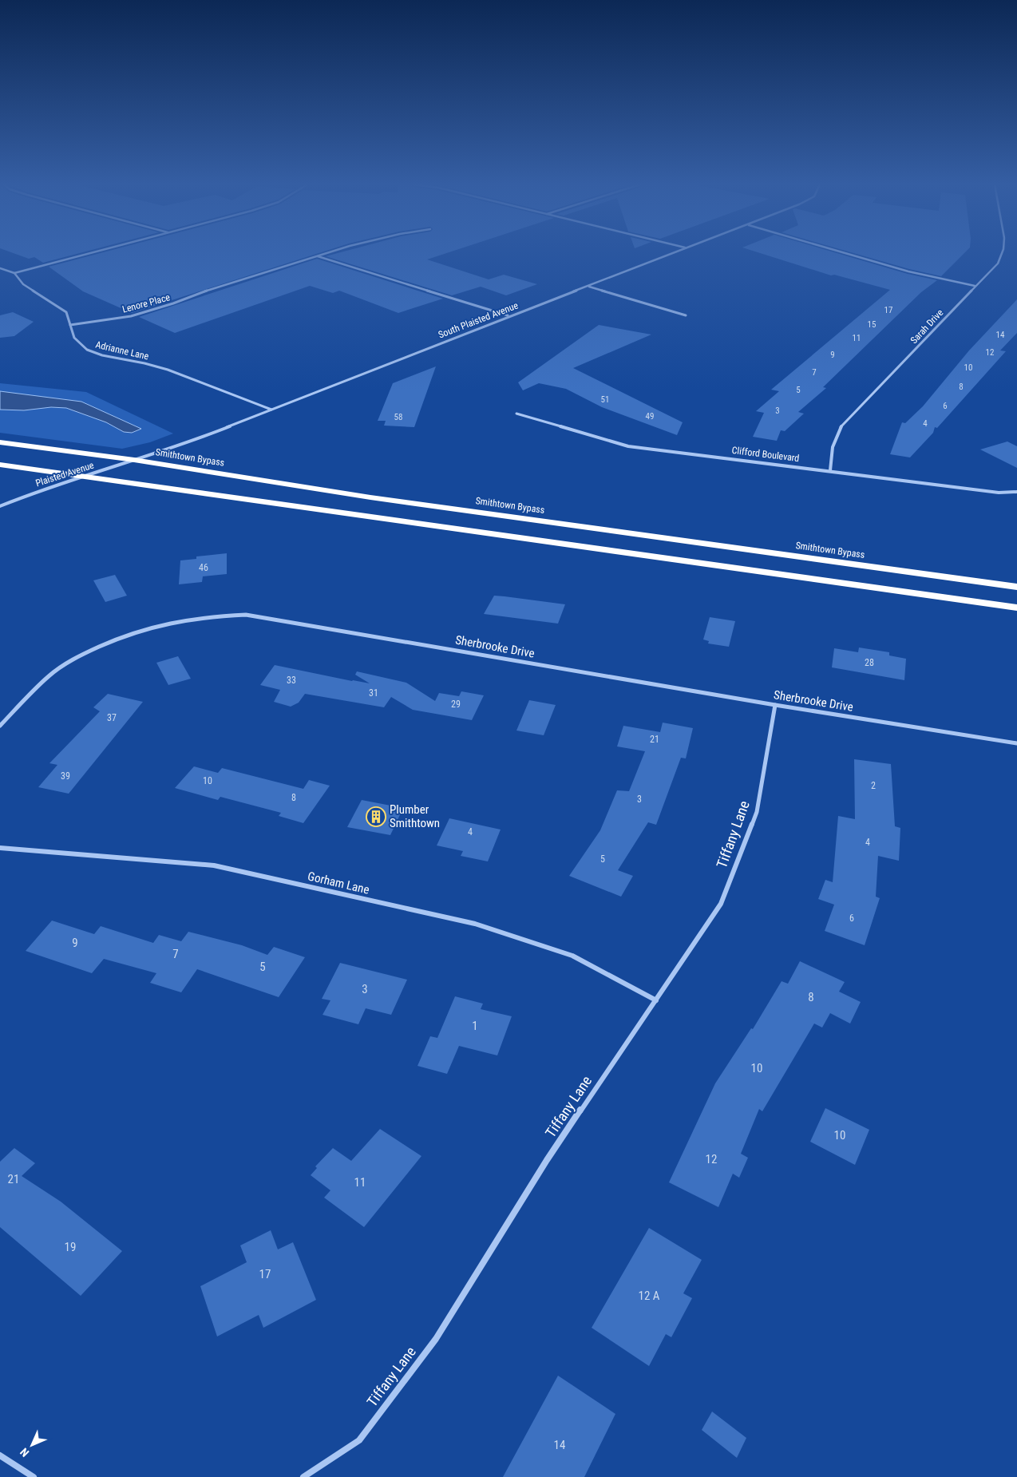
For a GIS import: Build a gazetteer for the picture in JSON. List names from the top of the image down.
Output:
{
  "streets": {
    "highway": ["Smithtown Bypass"],
    "street": [
      "Lenore Place",
      "South Plaisted Avenue",
      "Sarah Drive",
      "Adrianne Lane",
      "Clifford Boulevard",
      "Plaisted Avenue",
      "Sherbrooke Drive",
      "Tiffany Lane",
      "Gorham Lane"
    ]
  },
  "crossings": [
    ["Lenore Place", "Adrianne Lane"],
    ["South Plaisted Avenue", "Adrianne Lane"],
    ["South Plaisted Avenue", "Smithtown Bypass"],
    ["South Plaisted Avenue", "Plaisted Avenue"],
    ["Sarah Drive", "Clifford Boulevard"],
    ["Smithtown Bypass", "Plaisted Avenue"],
    ["Sherbrooke Drive", "Tiffany Lane"],
    ["Tiffany Lane", "Gorham Lane"]
  ],
  "places": {
    "building": ["Plumber Smithtown"]
  },
  "house_numbers": [
    "17",
    "15",
    "14",
    "11",
    "12",
    "9",
    "10",
    "7",
    "8",
    "5",
    "51",
    "6",
    "3",
    "49",
    "58",
    "4",
    "46",
    "28",
    "33",
    "31",
    "29",
    "37",
    "21",
    "39",
    "10",
    "2",
    "8",
    "3",
    "4",
    "4",
    "5",
    "6",
    "9",
    "7",
    "5",
    "3",
    "8",
    "1",
    "10",
    "10",
    "12",
    "21",
    "11",
    "19",
    "17",
    "12 A",
    "14"
  ],
  "north": "bottom left"
}
